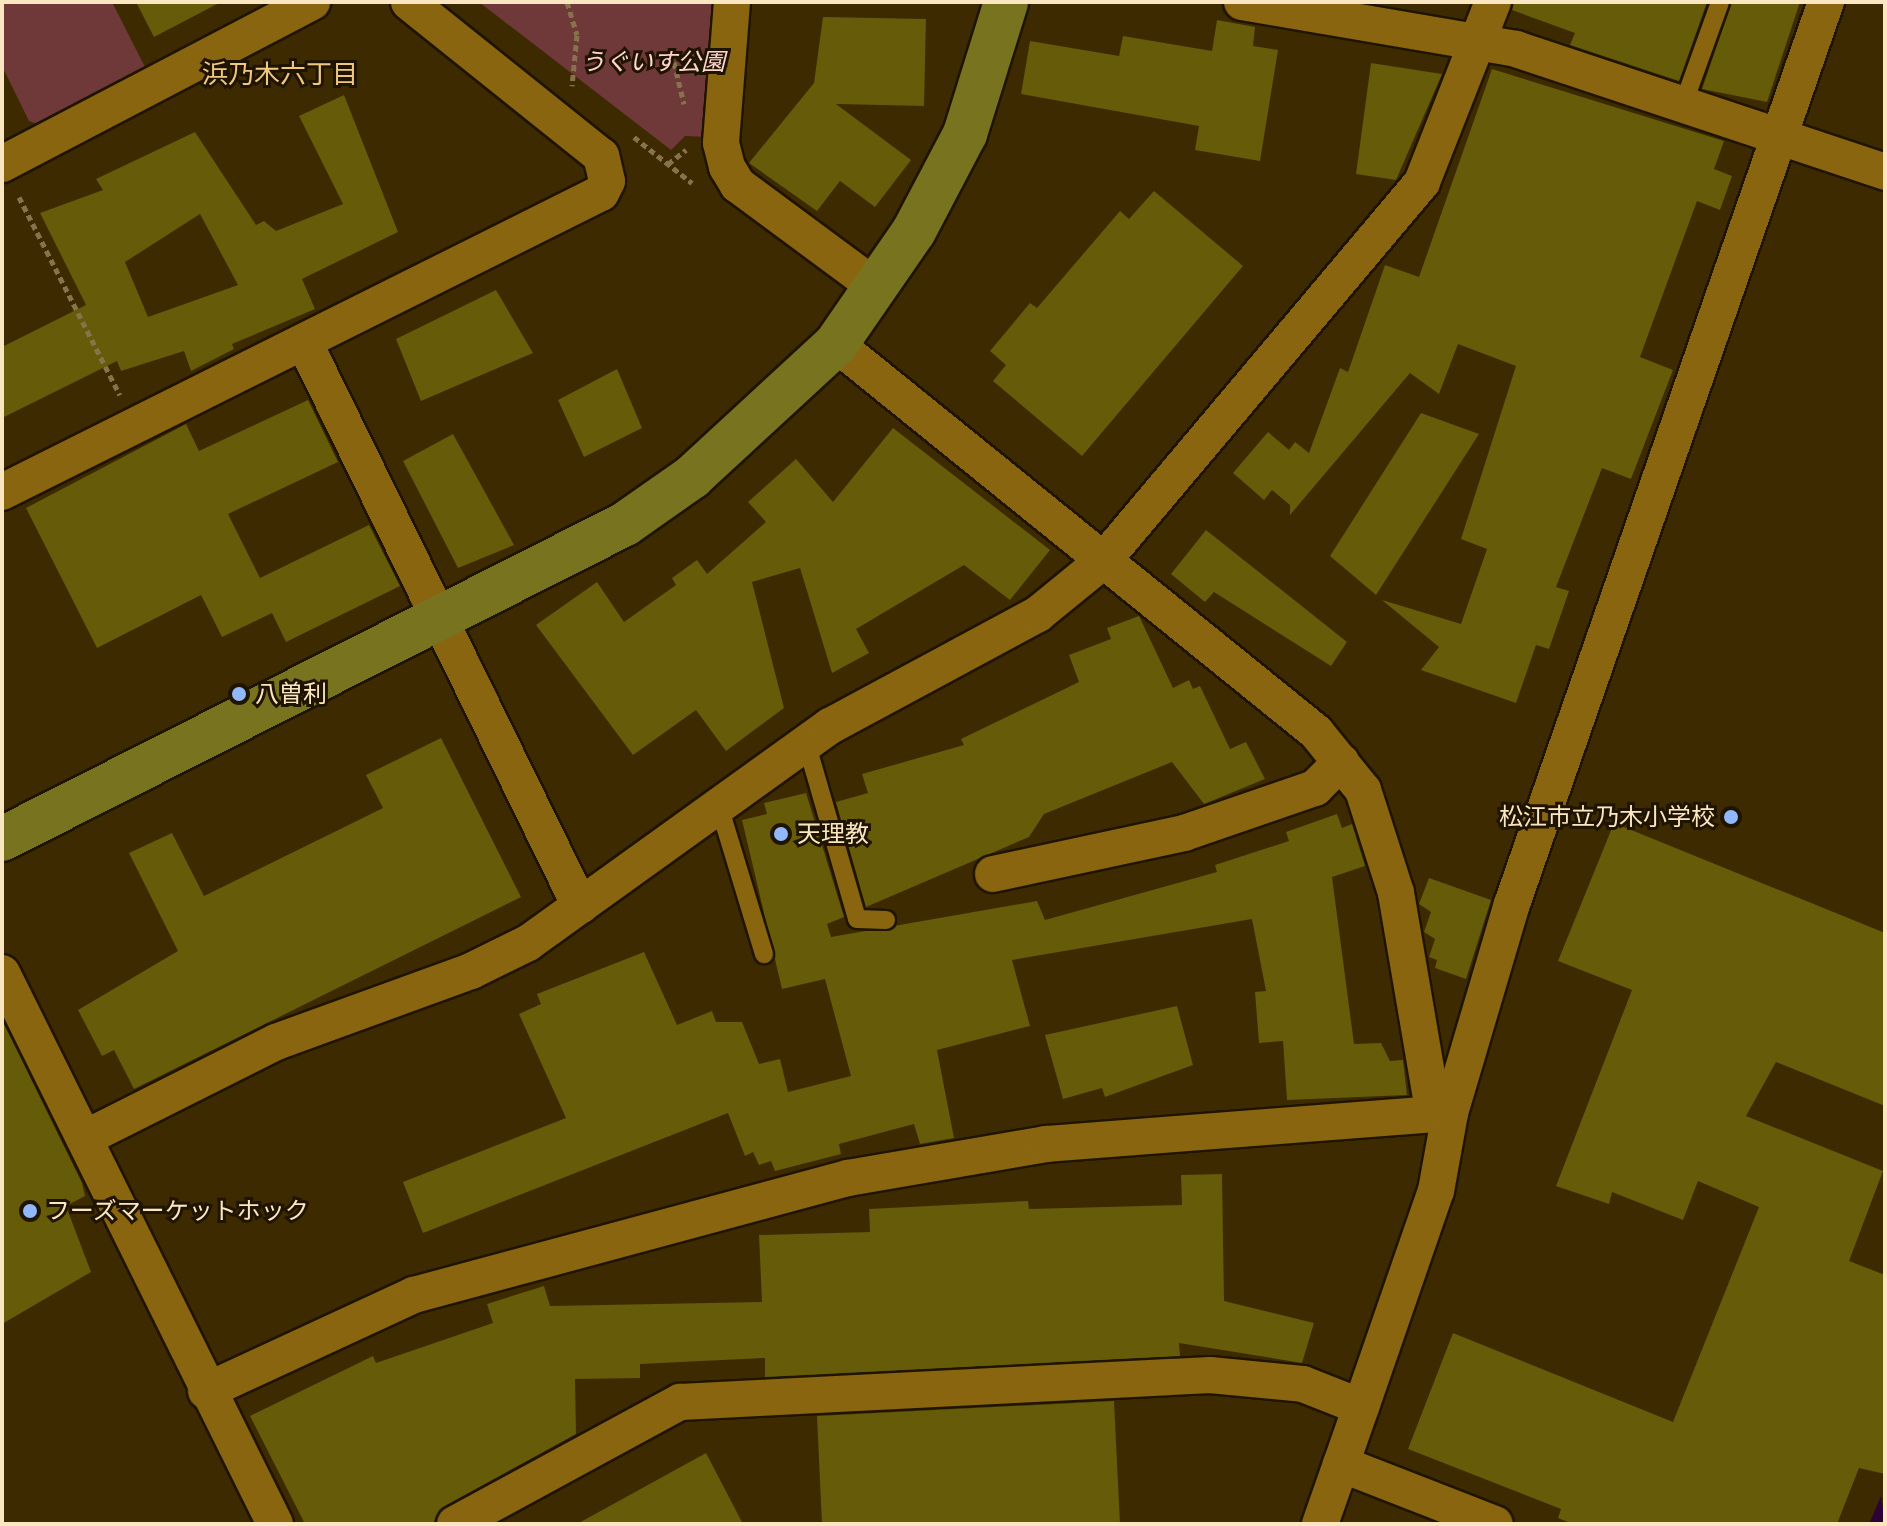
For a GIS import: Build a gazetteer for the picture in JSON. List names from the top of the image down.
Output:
{
  "districts": ["浜乃木六丁目"],
  "parks": ["うぐいす公園"],
  "places": [
    "八曽利",
    "松江市立乃木小学校",
    "天理教",
    "フーズマーケットホック"
  ]
}
